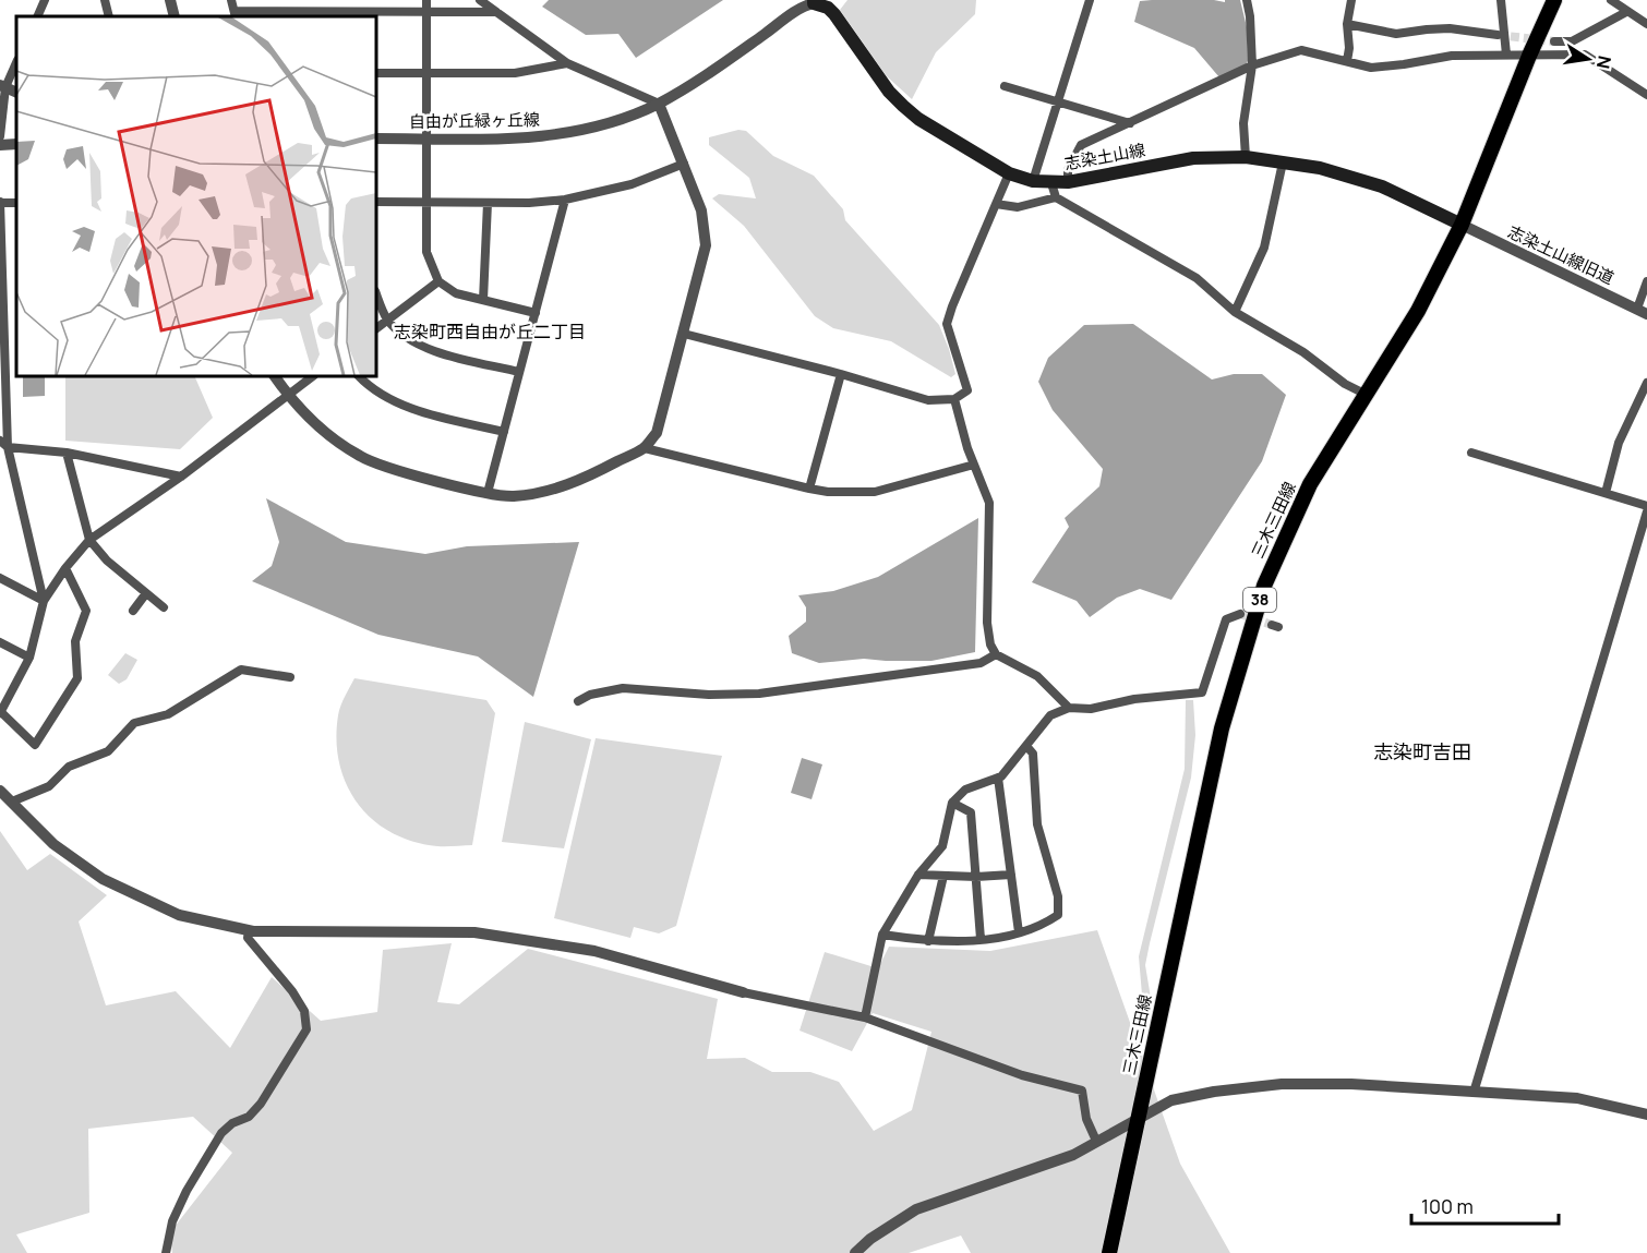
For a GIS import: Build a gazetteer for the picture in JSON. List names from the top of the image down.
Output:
{
  "streets": {
    "main road": ["志染土山線", "三木三田線", "38"],
    "street": ["自由が丘緑ヶ丘線", "志染土山線旧道"]
  },
  "crossings": [
    ["自由が丘緑ヶ丘線", "志染土山線"],
    ["志染土山線", "志染土山線旧道"],
    ["志染土山線", "三木三田線"],
    ["志染土山線旧道", "三木三田線"]
  ],
  "districts": ["志染町西自由が丘二丁目", "志染町吉田"],
  "scale_bar": "100 m",
  "north": "right"
}
